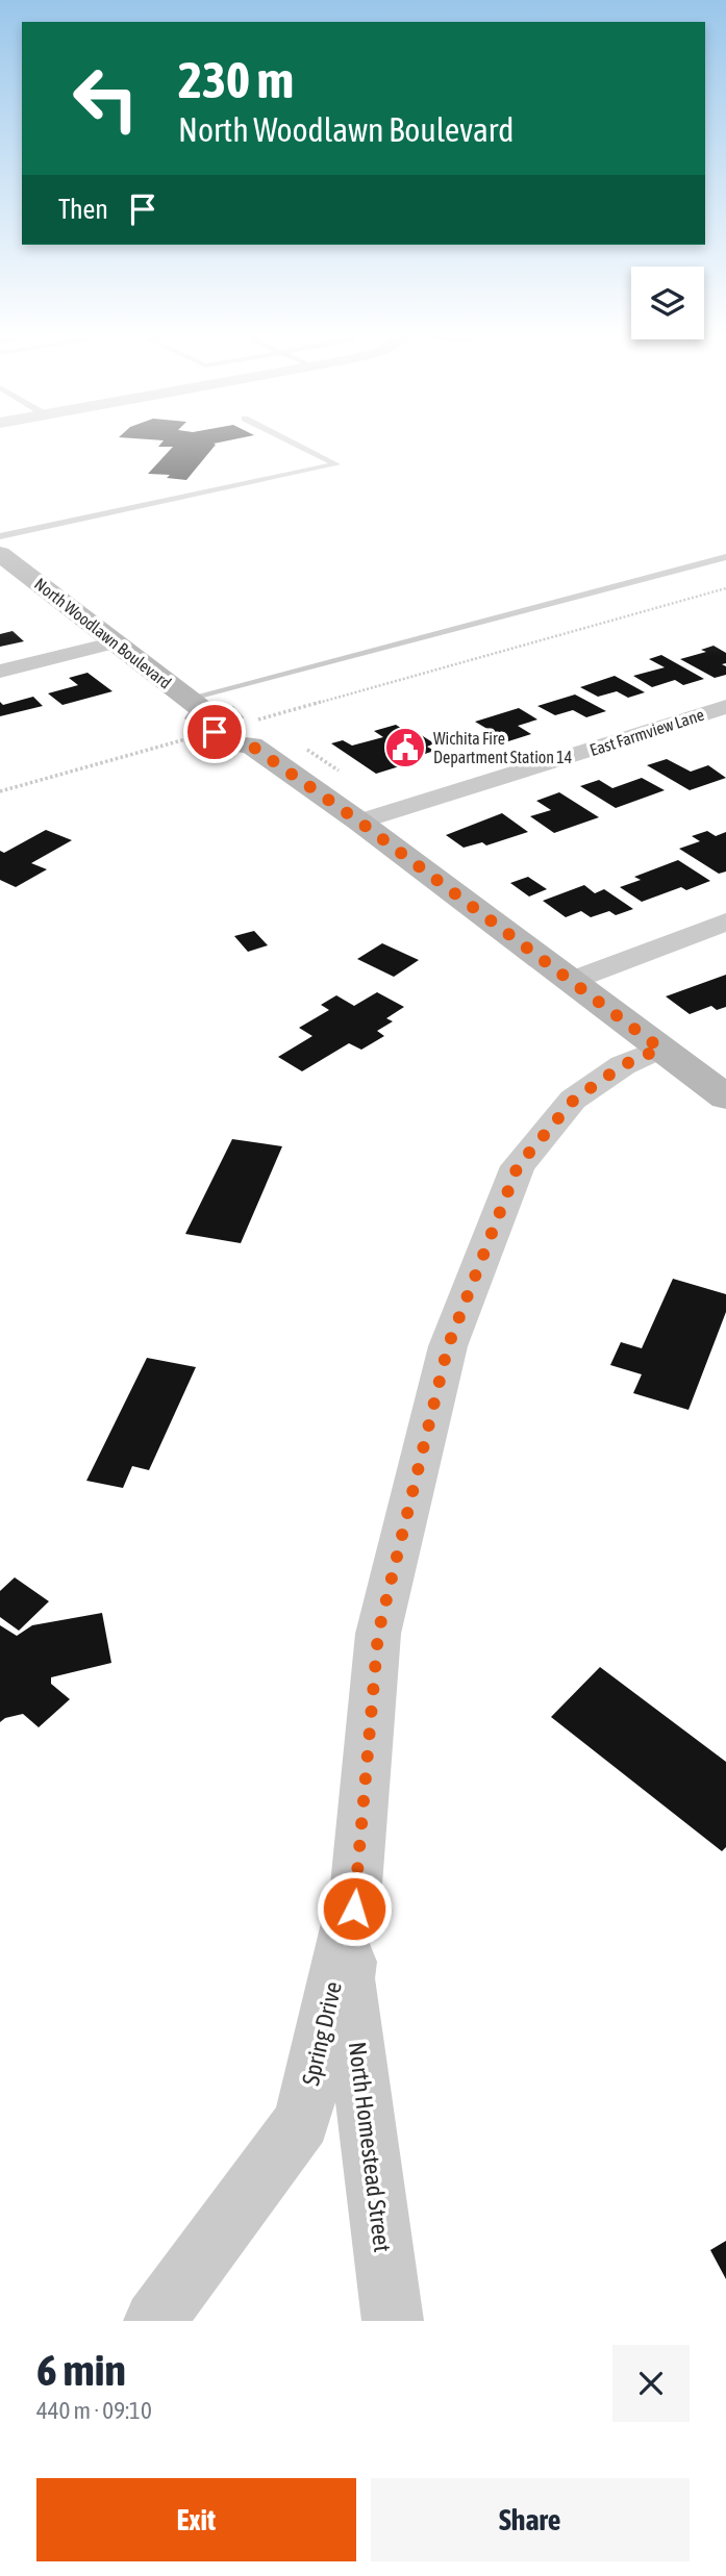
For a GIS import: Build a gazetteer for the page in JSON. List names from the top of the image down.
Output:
{
  "streets": {
    "main road": ["North Woodlawn Boulevard"],
    "street": ["East Farmview Lane", "Spring Drive", "North Homestead Street"]
  },
  "crossings": [
    ["North Woodlawn Boulevard", "East Farmview Lane"],
    ["North Woodlawn Boulevard", "Spring Drive"],
    ["Spring Drive", "North Homestead Street"]
  ],
  "places": {
    "public building": ["Wichita Fire Department Station 14"]
  },
  "page": {
    "turn": ["230 m", "North Woodlawn Boulevard"],
    "then": "Then",
    "heading": ["6 min", "440 m · 09:10"],
    "buttons": ["Exit", "Share"]
  }
}
